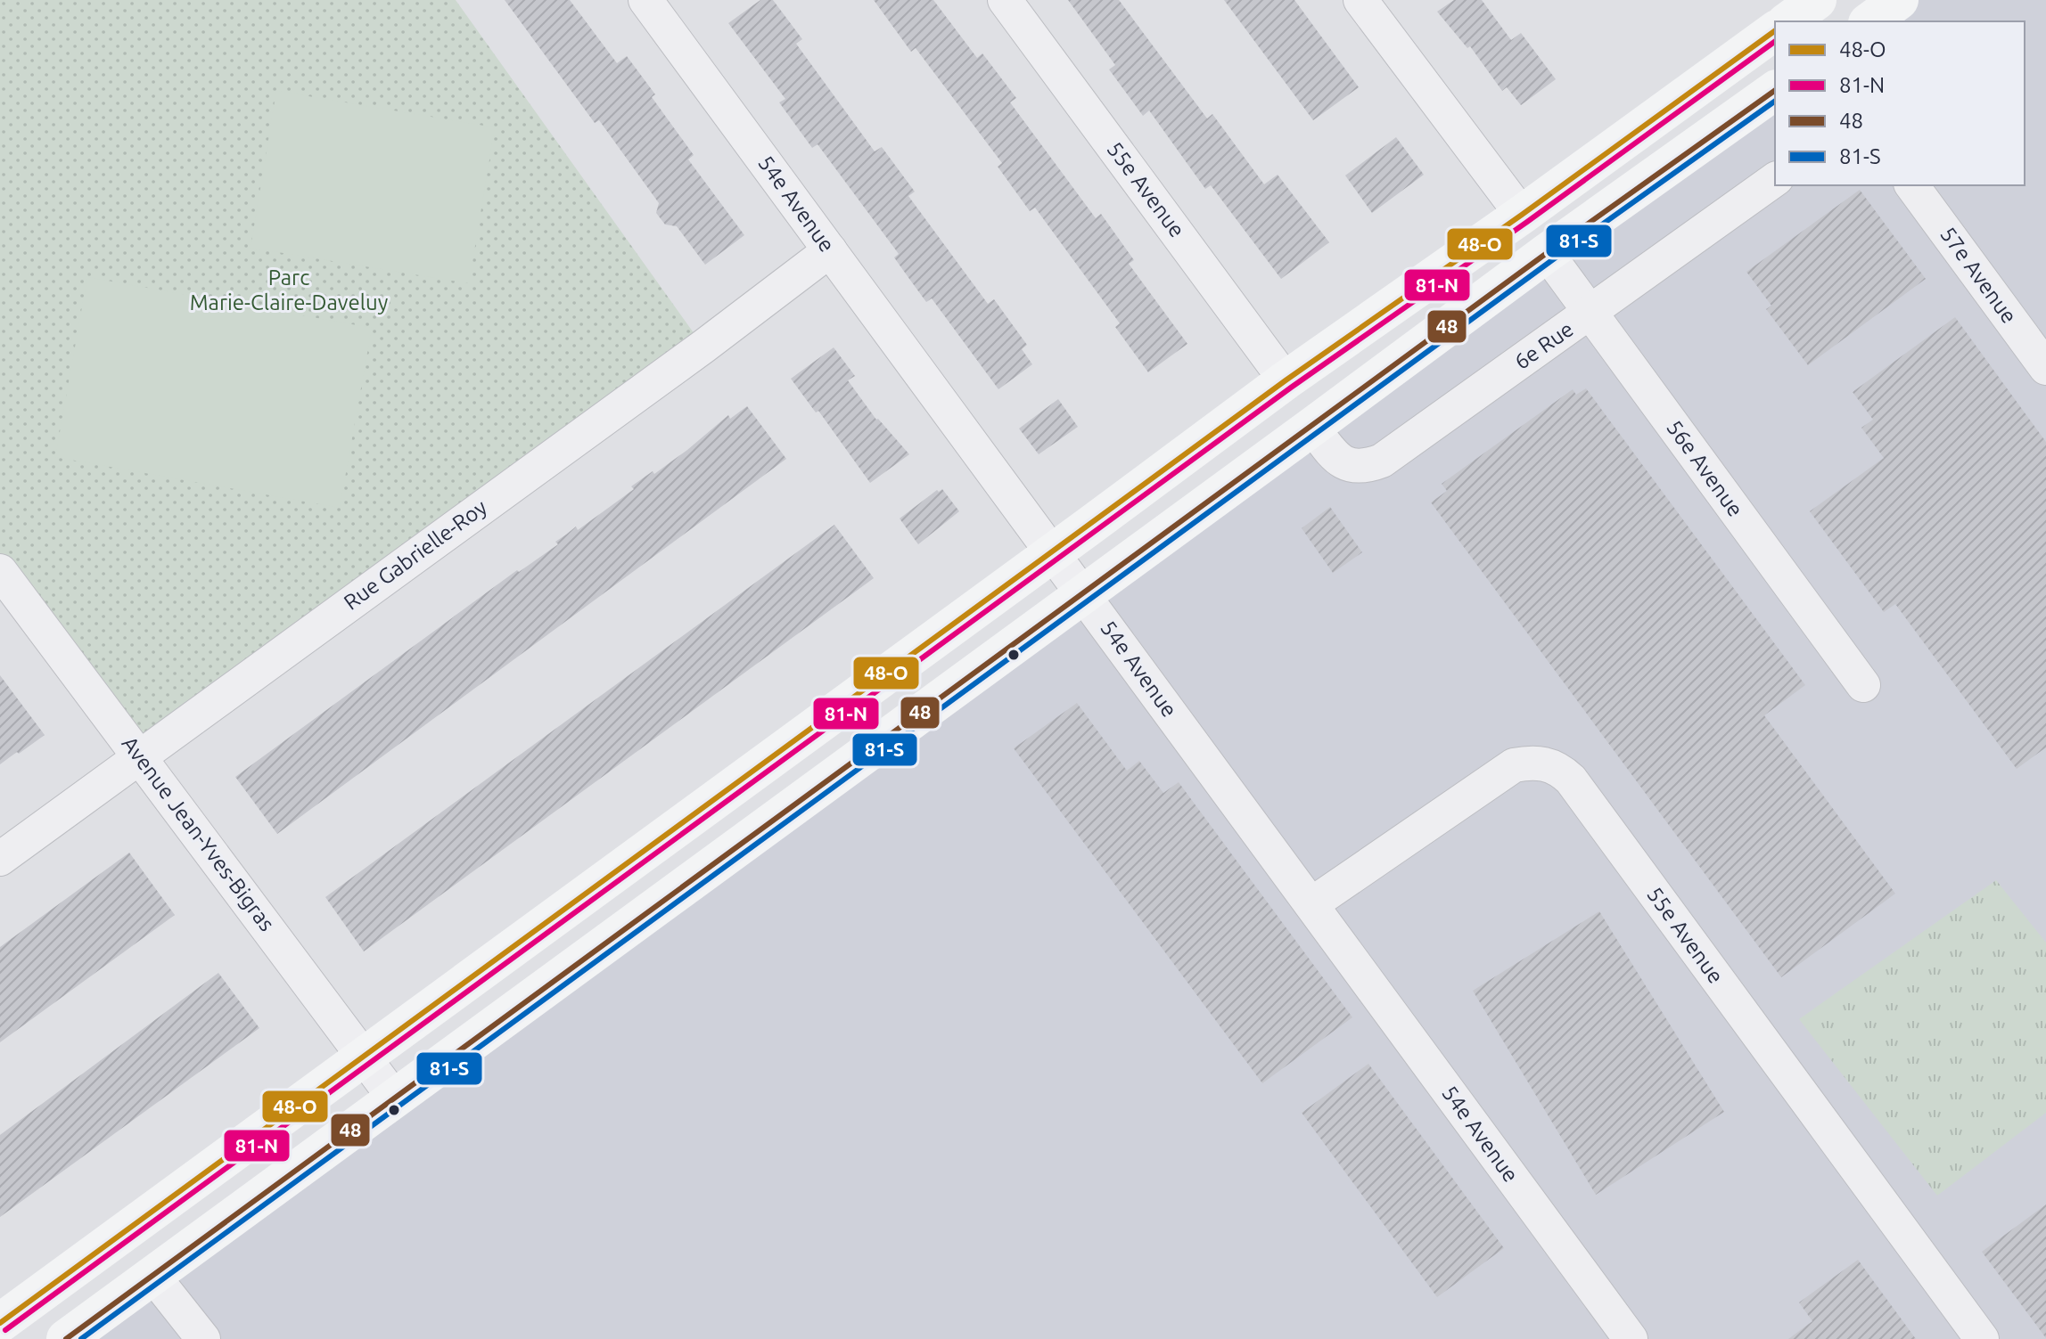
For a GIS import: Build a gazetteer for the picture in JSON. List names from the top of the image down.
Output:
{
  "streets": {
    "street": [
      "55e Avenue",
      "54e Avenue",
      "57e Avenue",
      "6e Rue",
      "56e Avenue",
      "Rue Gabrielle-Roy",
      "Avenue Jean-Yves-Bigras"
    ]
  },
  "crossings": [
    ["55e Avenue", "54e Avenue"],
    ["54e Avenue", "Rue Gabrielle-Roy"],
    ["6e Rue", "56e Avenue"],
    ["Rue Gabrielle-Roy", "Avenue Jean-Yves-Bigras"]
  ],
  "parks": ["Parc Marie-Claire-Daveluy"],
  "lines": [
    "transit line 48-O",
    "transit line 81-N",
    "transit line 48",
    "transit line 81-S"
  ],
  "legend": [
    "48-O",
    "81-N",
    "48",
    "81-S"
  ]
}
